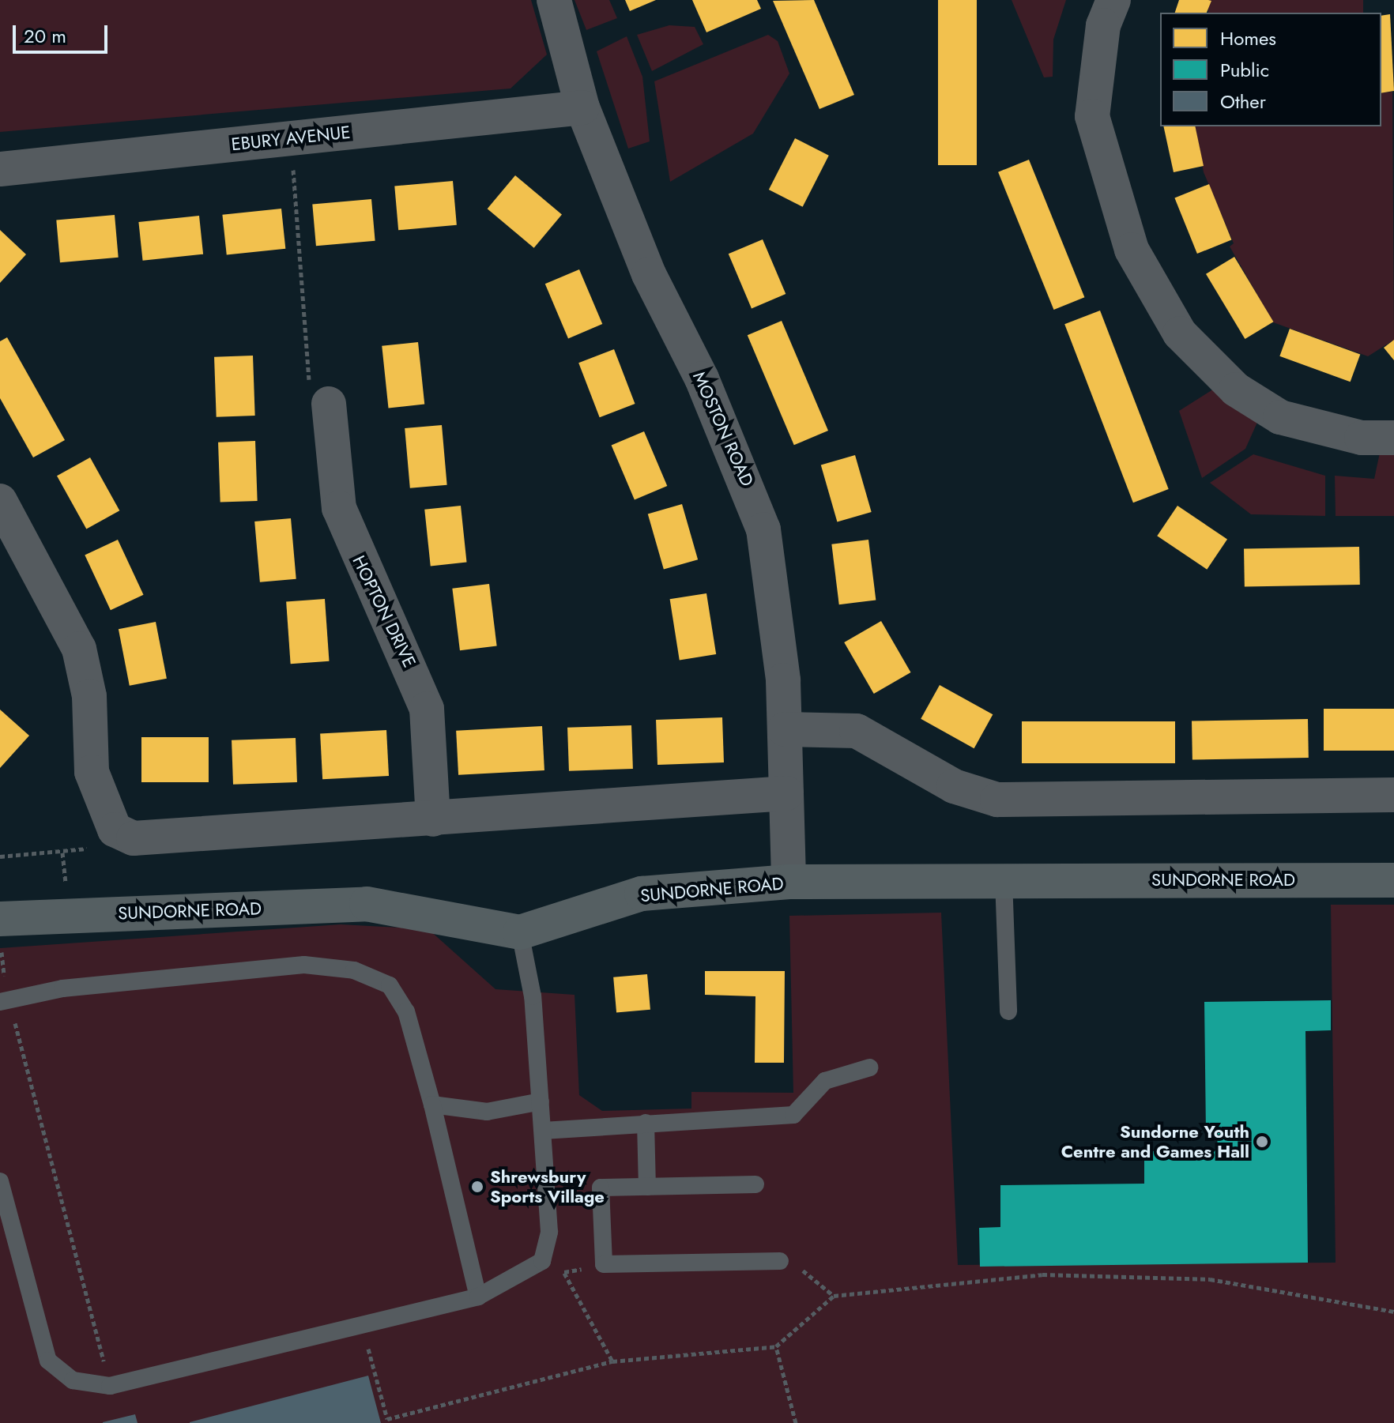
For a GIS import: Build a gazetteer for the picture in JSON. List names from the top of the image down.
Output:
{
  "streets": {
    "main road": ["SUNDORNE ROAD"],
    "street": ["EBURY AVENUE", "MOSTON ROAD", "HOPTON DRIVE"]
  },
  "crossings": [
    ["EBURY AVENUE", "MOSTON ROAD"],
    ["MOSTON ROAD", "SUNDORNE ROAD"]
  ],
  "places": ["Sundorne Youth Centre and Games Hall", "Shrewsbury Sports Village"],
  "legend": ["Homes", "Public", "Other"],
  "scale_bar": "20 m"
}
